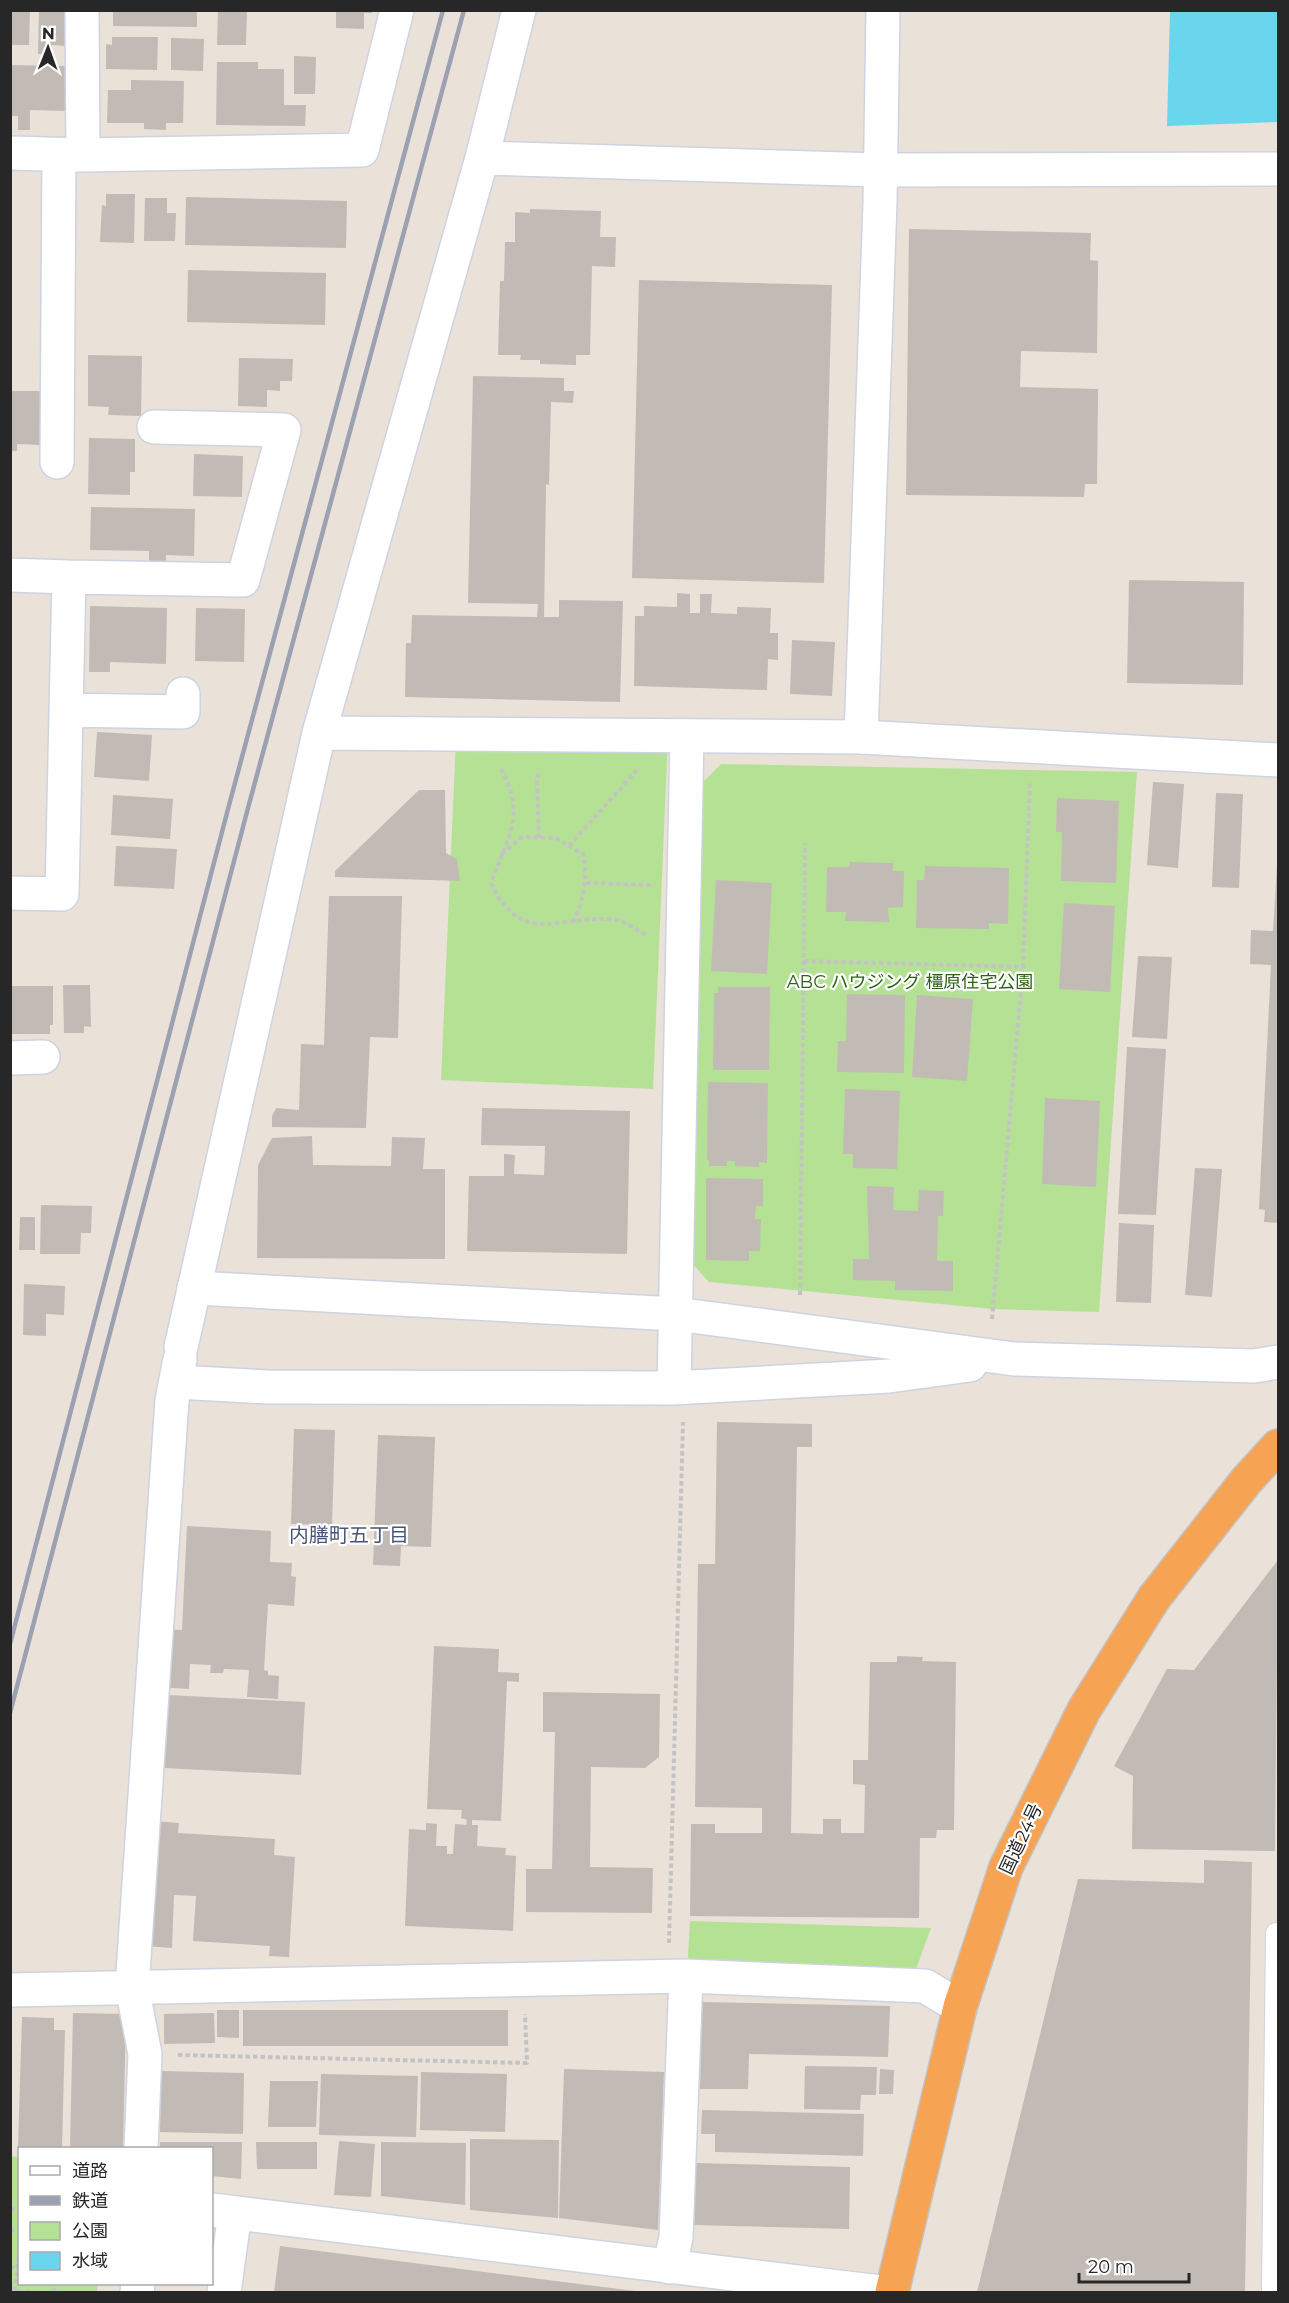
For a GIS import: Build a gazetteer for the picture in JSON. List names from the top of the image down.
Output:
{
  "streets": {
    "highway": ["国道24号"]
  },
  "districts": ["内膳町五丁目"],
  "parks": ["ABC ハウジング 橿原住宅公園"],
  "legend": [
    "道路",
    "鉄道",
    "公園",
    "水域"
  ],
  "scale_bar": "20 m",
  "north": "top"
}
